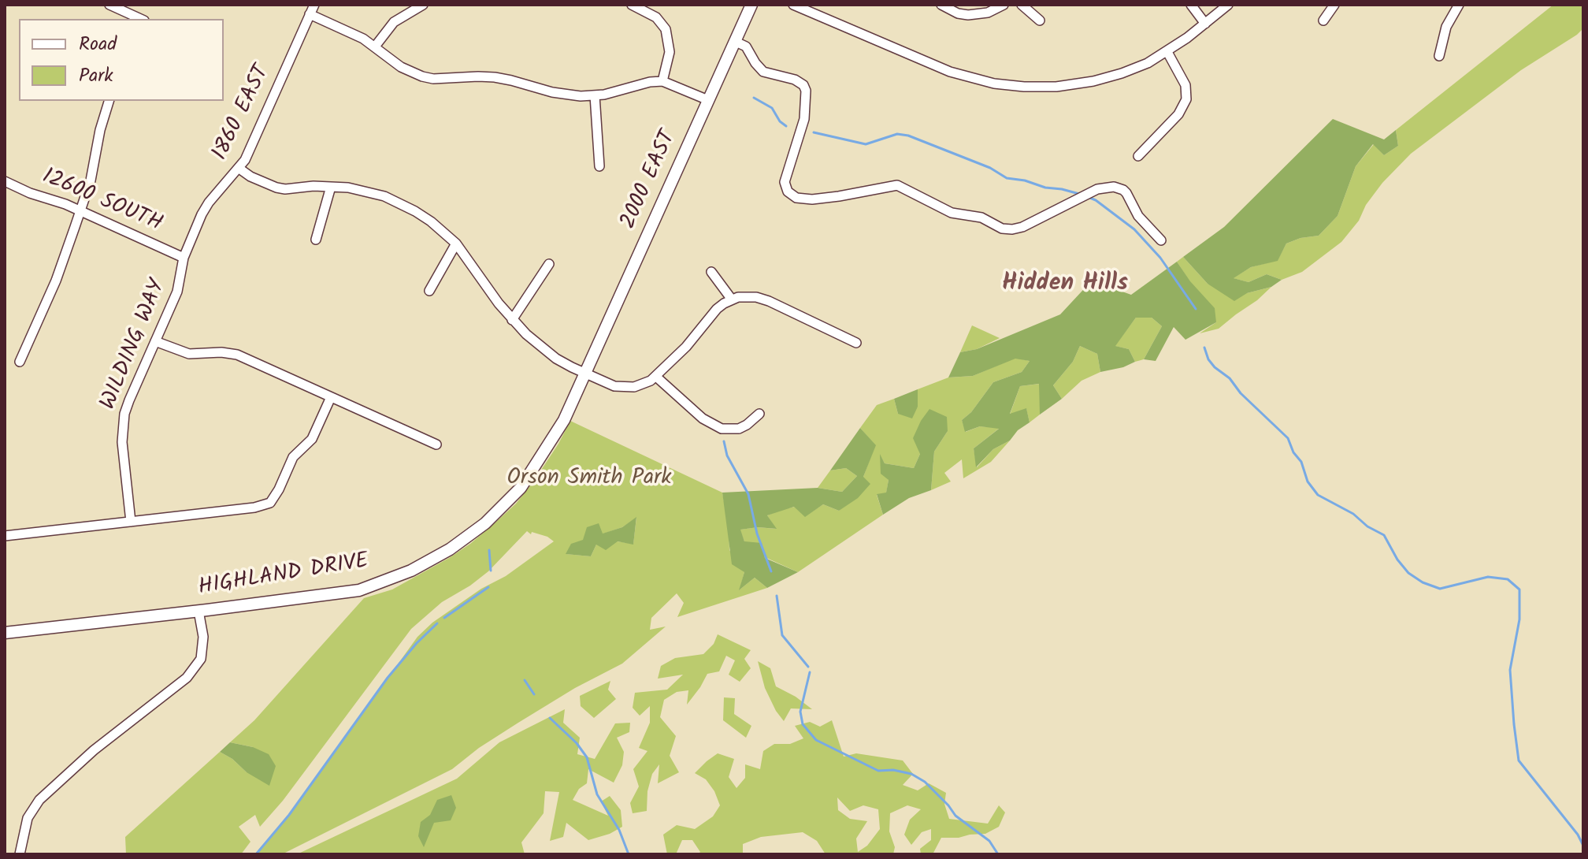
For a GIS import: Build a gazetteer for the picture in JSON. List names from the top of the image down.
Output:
{
  "streets": {
    "street": [
      "1860 EAST",
      "2000 EAST",
      "12600 SOUTH",
      "WILDING WAY",
      "HIGHLAND DRIVE"
    ]
  },
  "crossings": [
    ["1860 EAST", "12600 SOUTH"],
    ["1860 EAST", "WILDING WAY"],
    ["2000 EAST", "HIGHLAND DRIVE"],
    ["12600 SOUTH", "WILDING WAY"]
  ],
  "districts": ["Hidden Hills"],
  "parks": ["Orson Smith Park"],
  "legend": ["Road", "Park"]
}
